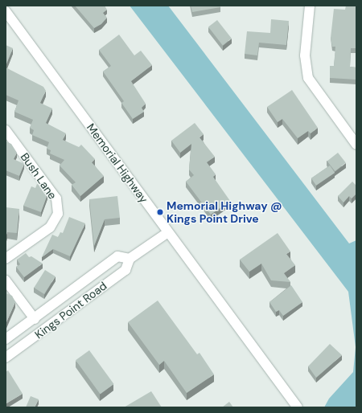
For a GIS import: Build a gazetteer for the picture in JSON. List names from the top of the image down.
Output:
{
  "streets": {
    "street": ["Memorial Highway", "Bush Lane", "Kings Point Road"]
  },
  "crossings": [
    ["Memorial Highway", "Kings Point Road"]
  ],
  "places": ["Memorial Highway @ Kings Point Drive"]
}
